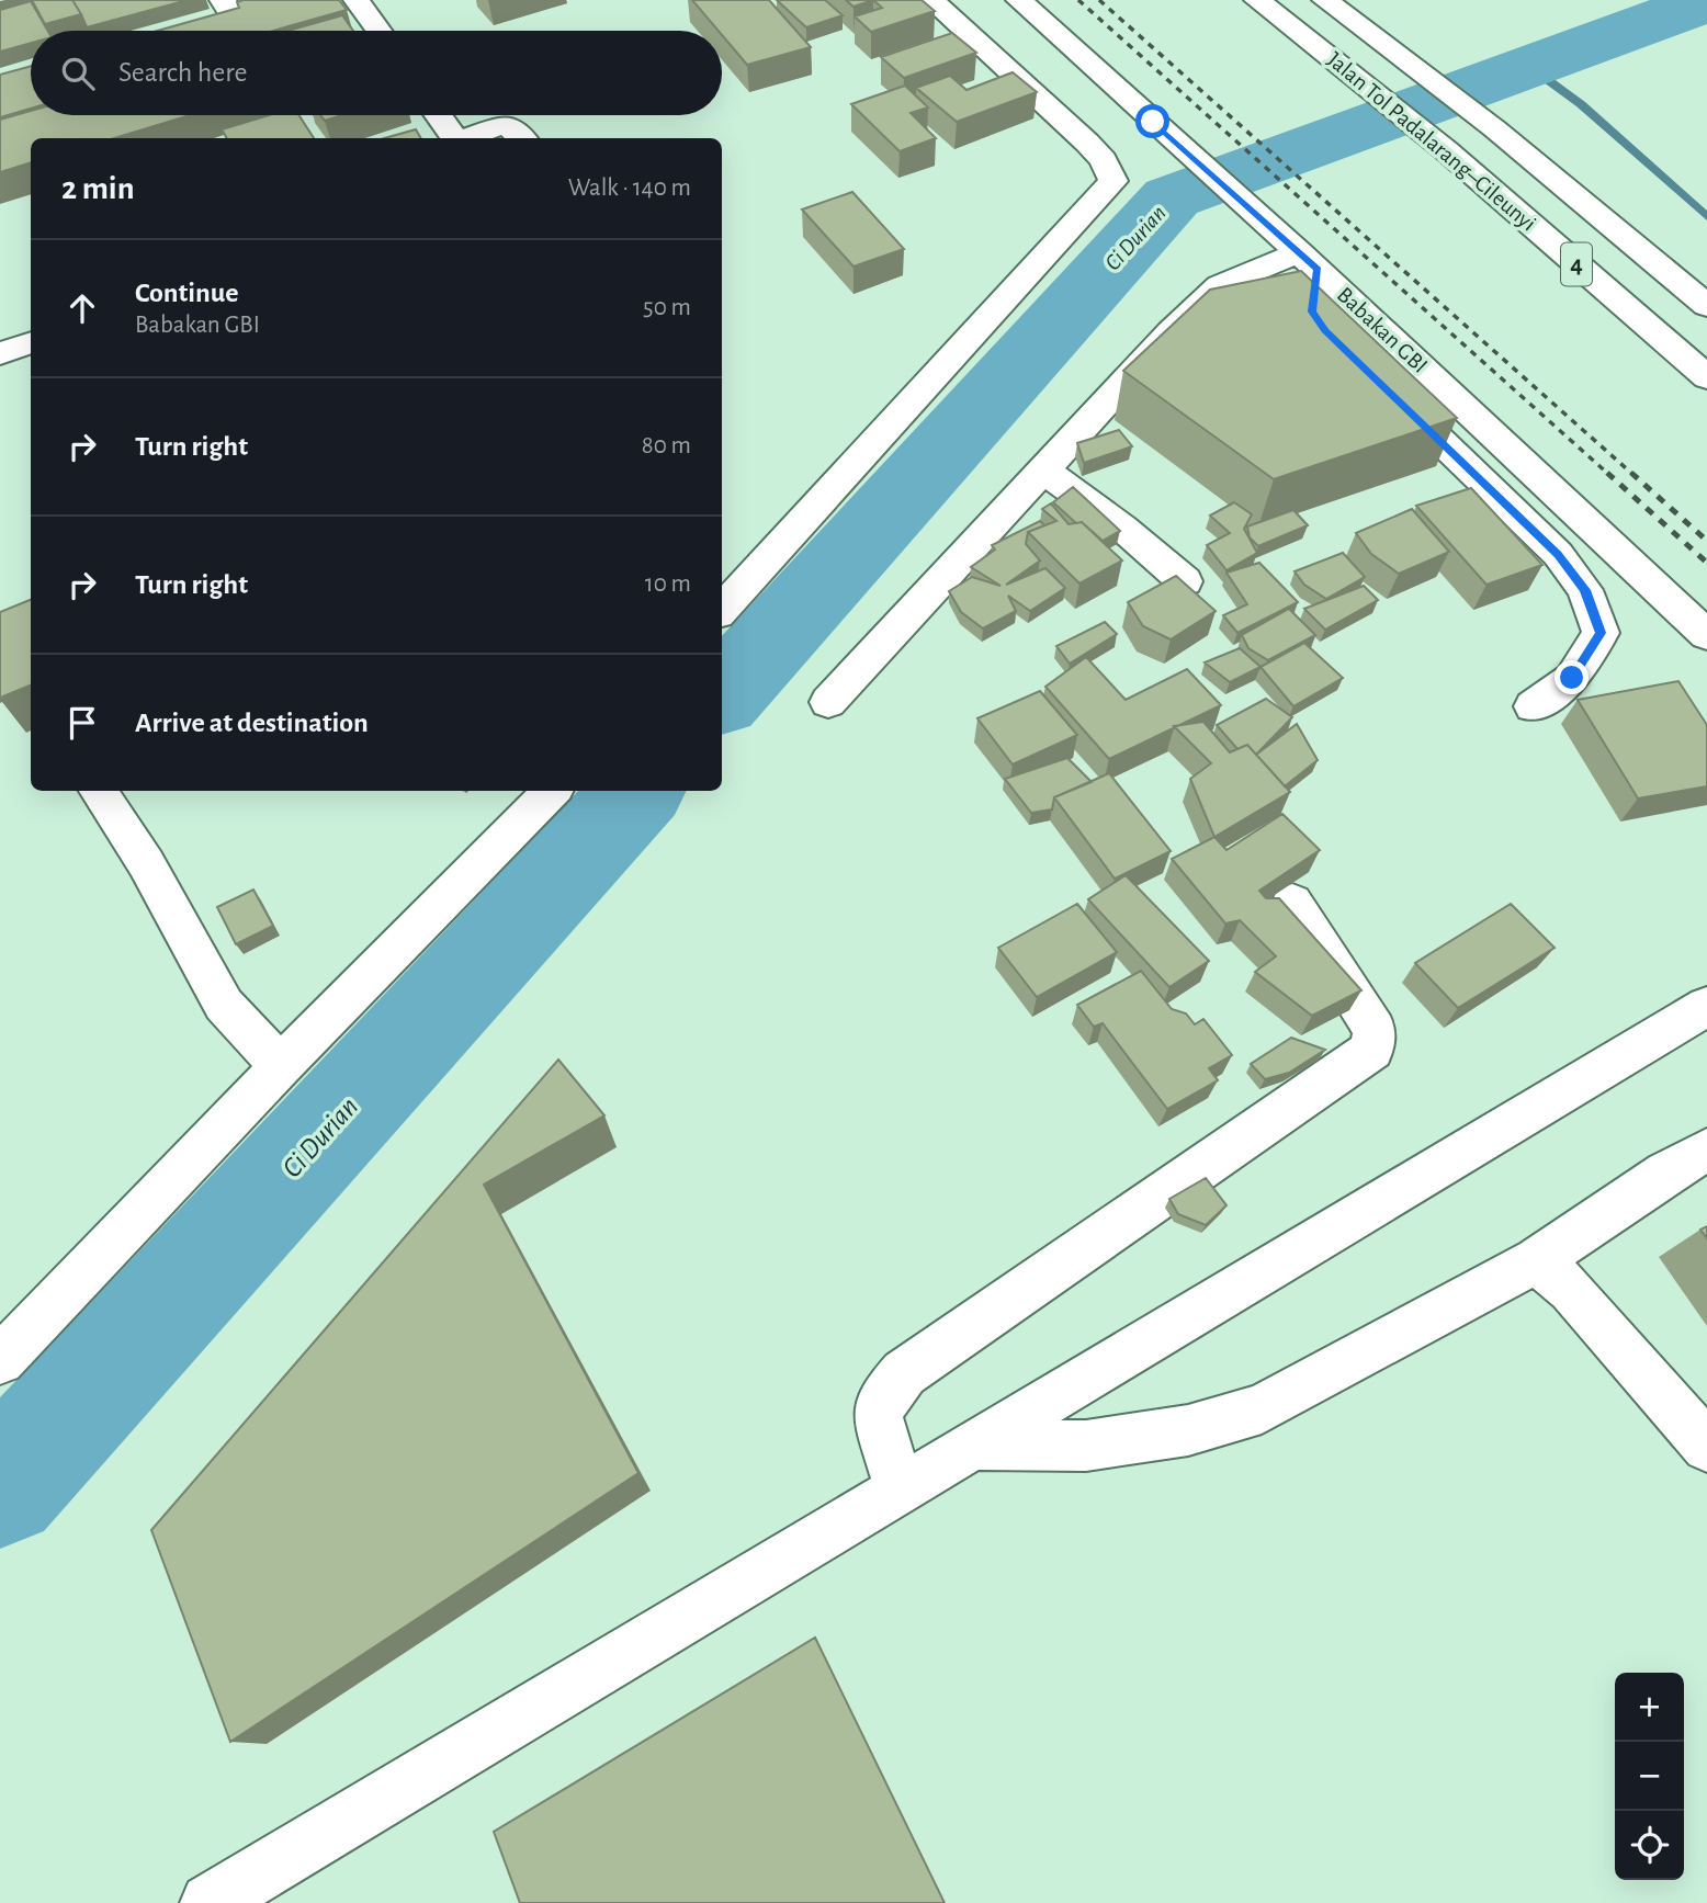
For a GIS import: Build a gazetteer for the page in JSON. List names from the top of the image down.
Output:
{
  "streets": {
    "main road": ["Jalan Tol Padalarang–Cileunyi", "4", "Babakan GBI"]
  },
  "water": ["Ci Durian"],
  "page": {
    "search": "Search here",
    "heading": ["2 min", "Walk · 140 m"],
    "list": [
      ["Continue", "Babakan GBI", "50 m"],
      ["Turn right", "80 m"],
      ["Turn right", "10 m"],
      "Arrive at destination"
    ],
    "map_buttons": ["+", "−"]
  }
}
